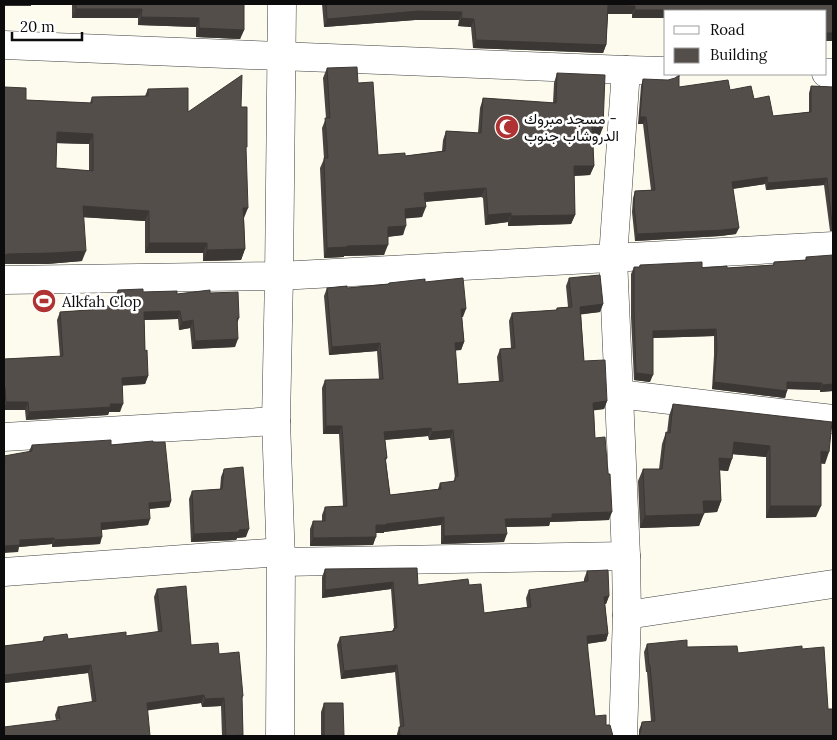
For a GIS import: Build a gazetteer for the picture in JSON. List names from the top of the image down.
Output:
{
  "places": {
    "mosque": ["مسجد مبروك - الدروشاب جنوب"],
    "sports": ["Alkfah Clop"]
  },
  "legend": ["Road", "Building"],
  "scale_bar": "20 m"
}
